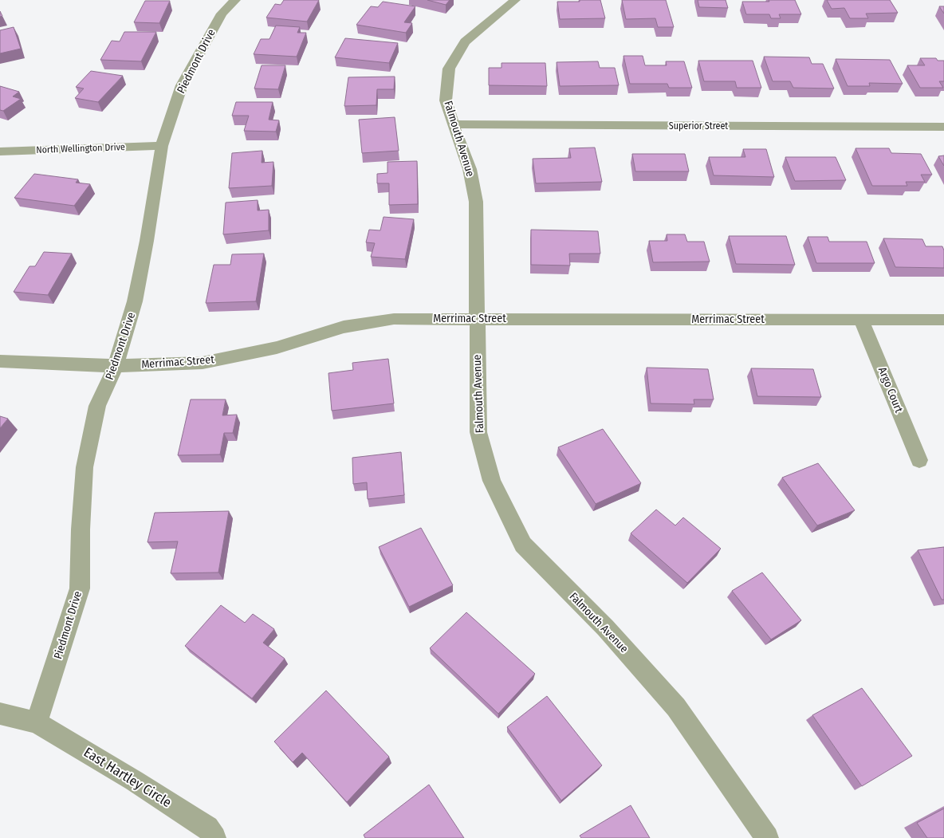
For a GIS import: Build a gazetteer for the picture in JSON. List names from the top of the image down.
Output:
{
  "streets": {
    "street": [
      "Piedmont Drive",
      "Superior Street",
      "Falmouth Avenue",
      "North Wellington Drive",
      "Merrimac Street",
      "Argo Court",
      "East Hartley Circle"
    ]
  },
  "crossings": [
    ["Piedmont Drive", "North Wellington Drive"],
    ["Piedmont Drive", "Merrimac Street"],
    ["Piedmont Drive", "East Hartley Circle"],
    ["Superior Street", "Falmouth Avenue"],
    ["Falmouth Avenue", "Merrimac Street"],
    ["Merrimac Street", "Argo Court"]
  ]
}
